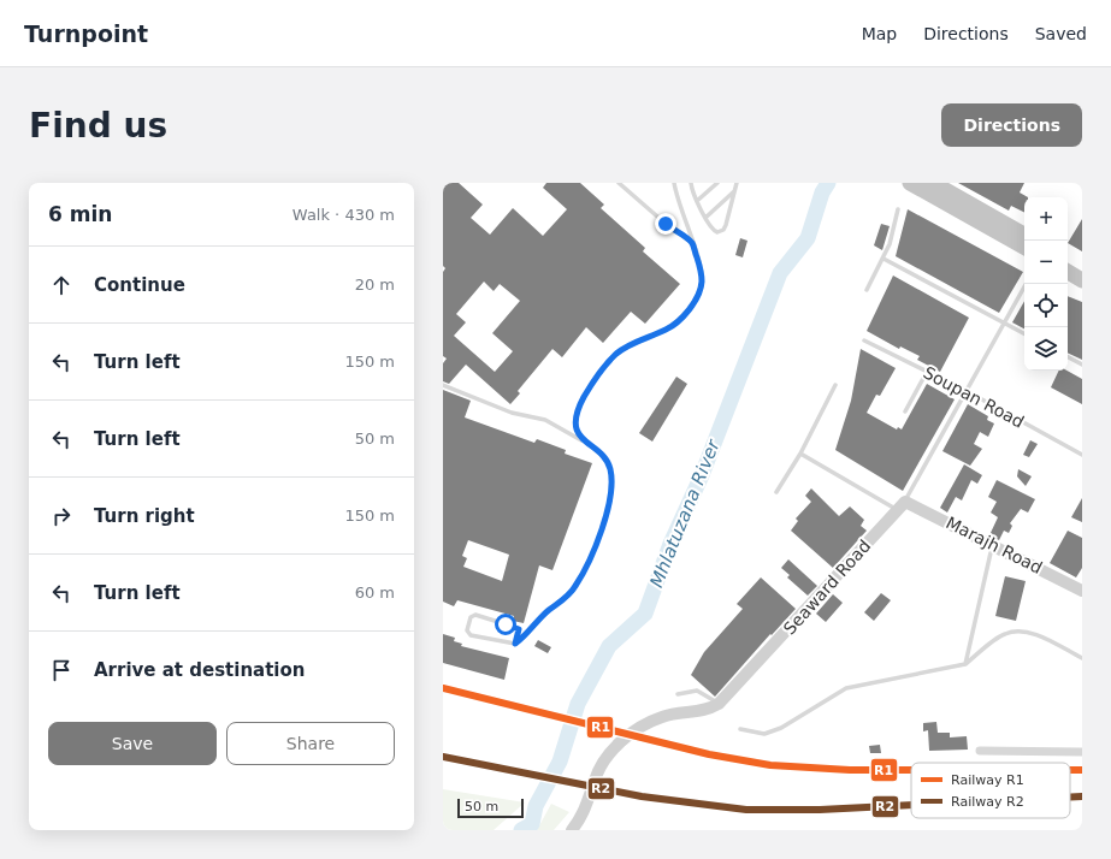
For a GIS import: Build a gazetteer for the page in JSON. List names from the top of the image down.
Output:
{
  "streets": {
    "street": ["Marajh Road", "Seaward Road"],
    "lane": ["Soupan Road"]
  },
  "crossings": [
    ["Soupan Road", "Seaward Road"],
    ["Marajh Road", "Seaward Road"]
  ],
  "water": ["Mhlatuzana River"],
  "lines": ["rail line R1", "rail line R2"],
  "legend": ["Railway R1", "Railway R2"],
  "scale_bar": "50 m",
  "page": {
    "header": "Turnpoint",
    "nav": ["Map", "Directions", "Saved"],
    "buttons": [
      "Directions",
      ["Save", "Share"]
    ],
    "title": "Find us",
    "heading": ["6 min", "Walk · 430 m"],
    "map_buttons": ["+", "−"],
    "list": [
      ["Continue", "20 m"],
      ["Turn left", "150 m"],
      ["Turn left", "50 m"],
      ["Turn right", "150 m"],
      ["Turn left", "60 m"],
      "Arrive at destination"
    ],
    "scale": "50 m"
  }
}
